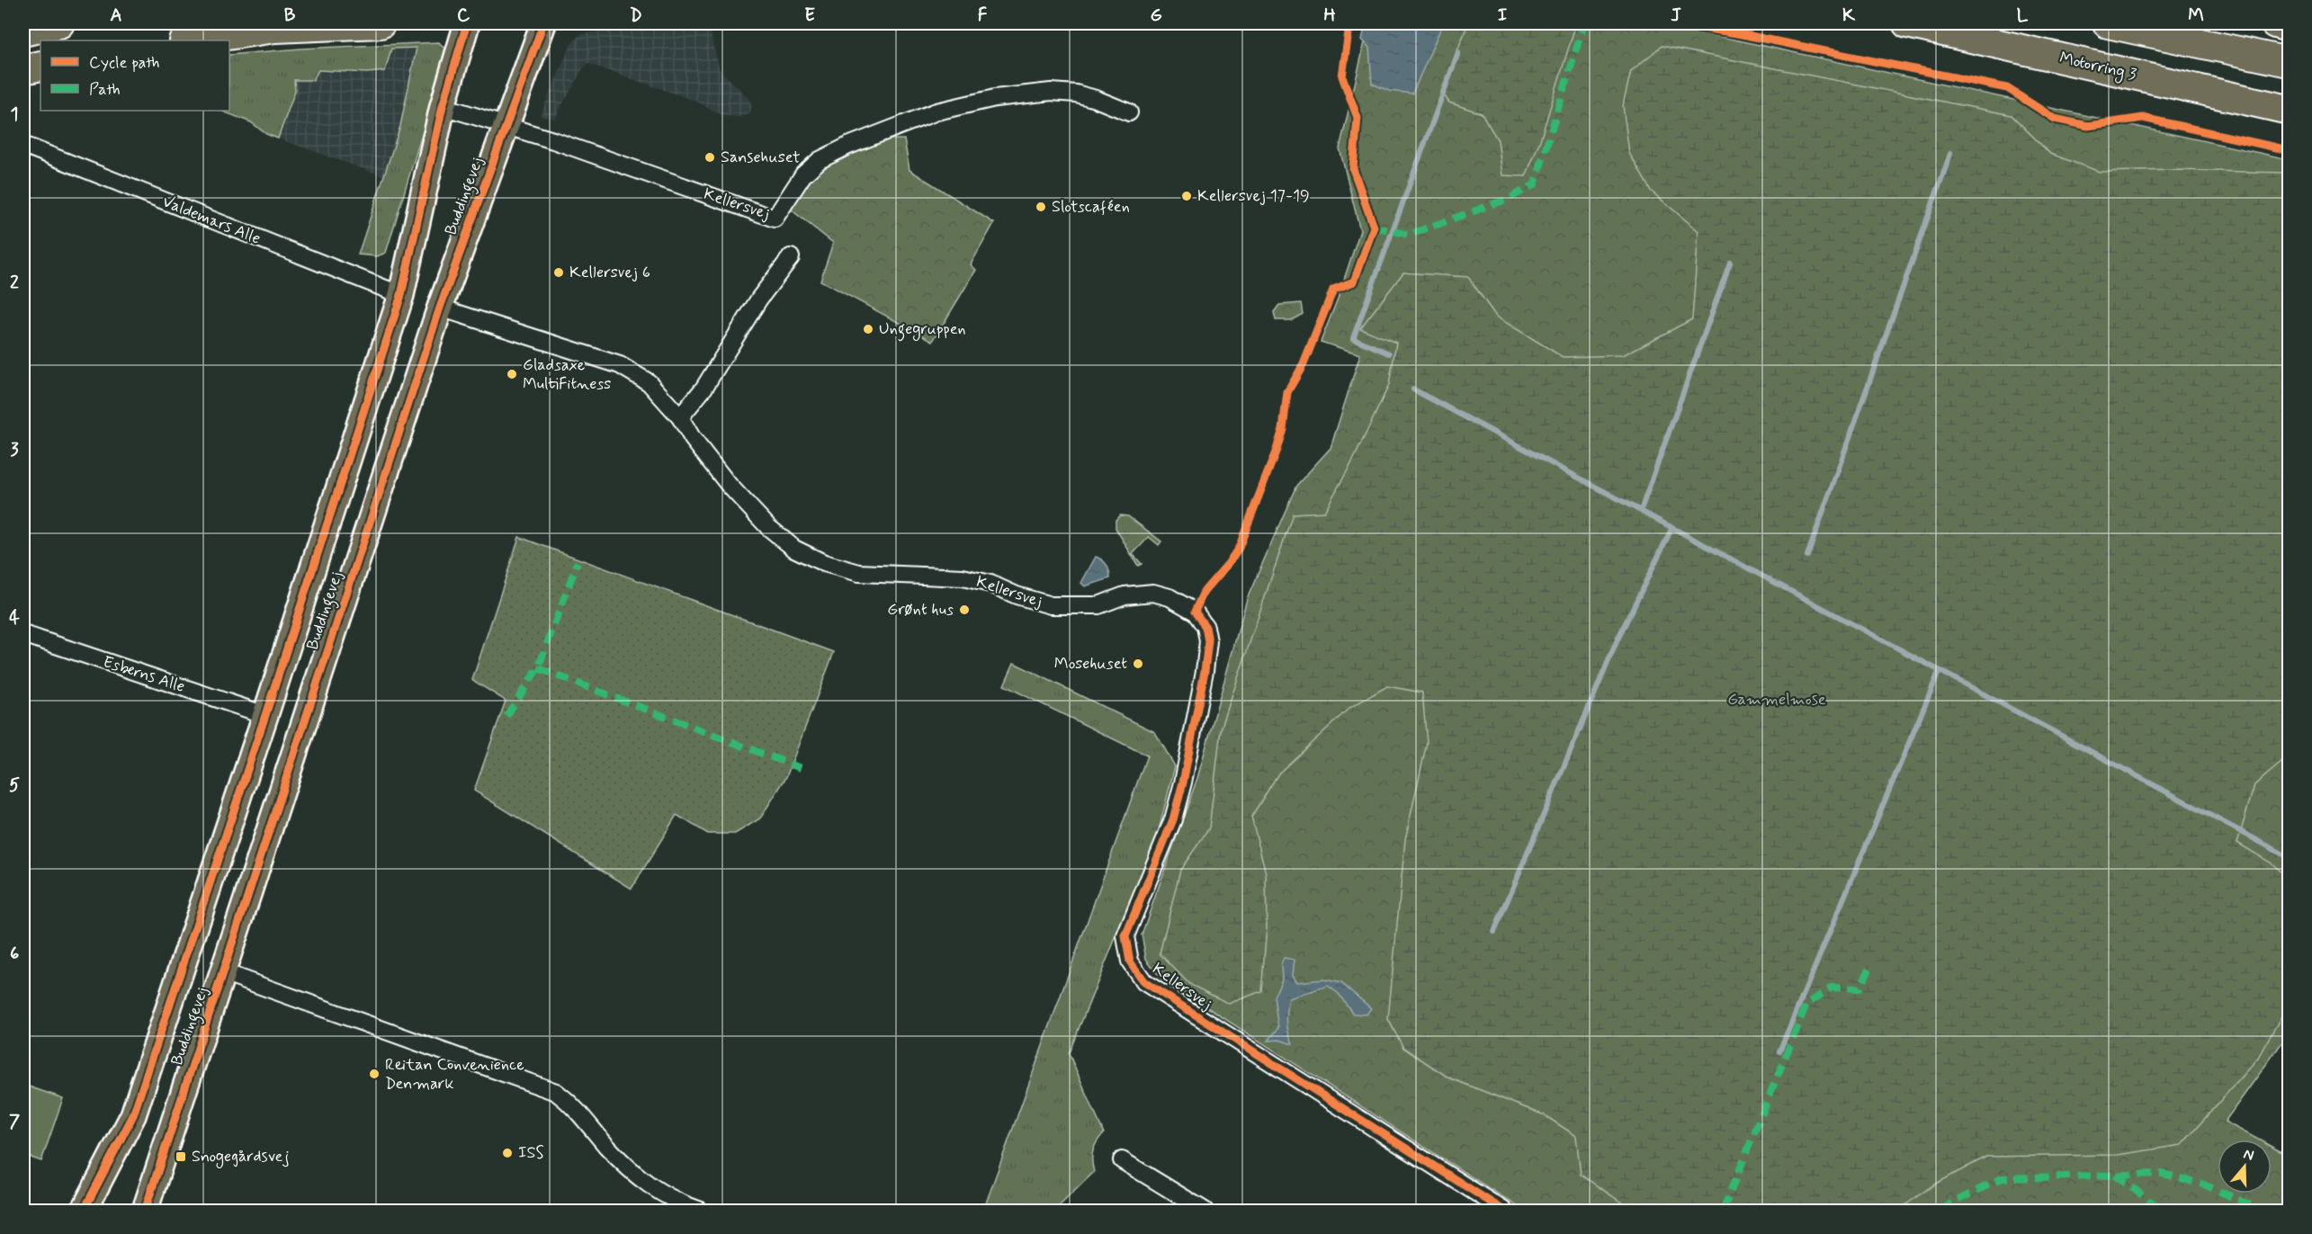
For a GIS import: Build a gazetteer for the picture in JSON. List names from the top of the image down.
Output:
{
  "streets": {
    "highway": ["Motorring 3"],
    "main road": ["Buddingevej"],
    "street": ["Kellersvej", "Valdemars Alle", "Esberns Alle"]
  },
  "crossings": [
    ["Buddingevej", "Kellersvej"],
    ["Buddingevej", "Valdemars Alle"],
    ["Buddingevej", "Esberns Alle"]
  ],
  "parks": ["Gammelmose"],
  "places": {
    "other": [
      "Sansehuset",
      "Kellersvej 17-19",
      "Slotscaféen",
      "Kellersvej 6",
      "Ungegruppen",
      "Gladsaxe MultiFitness",
      "Grønt hus",
      "Mosehuset",
      "Reitan Convenience Denmark",
      "ISS"
    ],
    "transit": ["Snogegårdsvej"]
  },
  "legend": ["Cycle path", "Path"],
  "north": "top",
  "grid": {
    "columns": [
      "A",
      "B",
      "C",
      "D",
      "E",
      "F",
      "G",
      "H",
      "I",
      "J",
      "K",
      "L",
      "M"
    ],
    "rows": [
      "1",
      "2",
      "3",
      "4",
      "5",
      "6",
      "7"
    ]
  }
}
